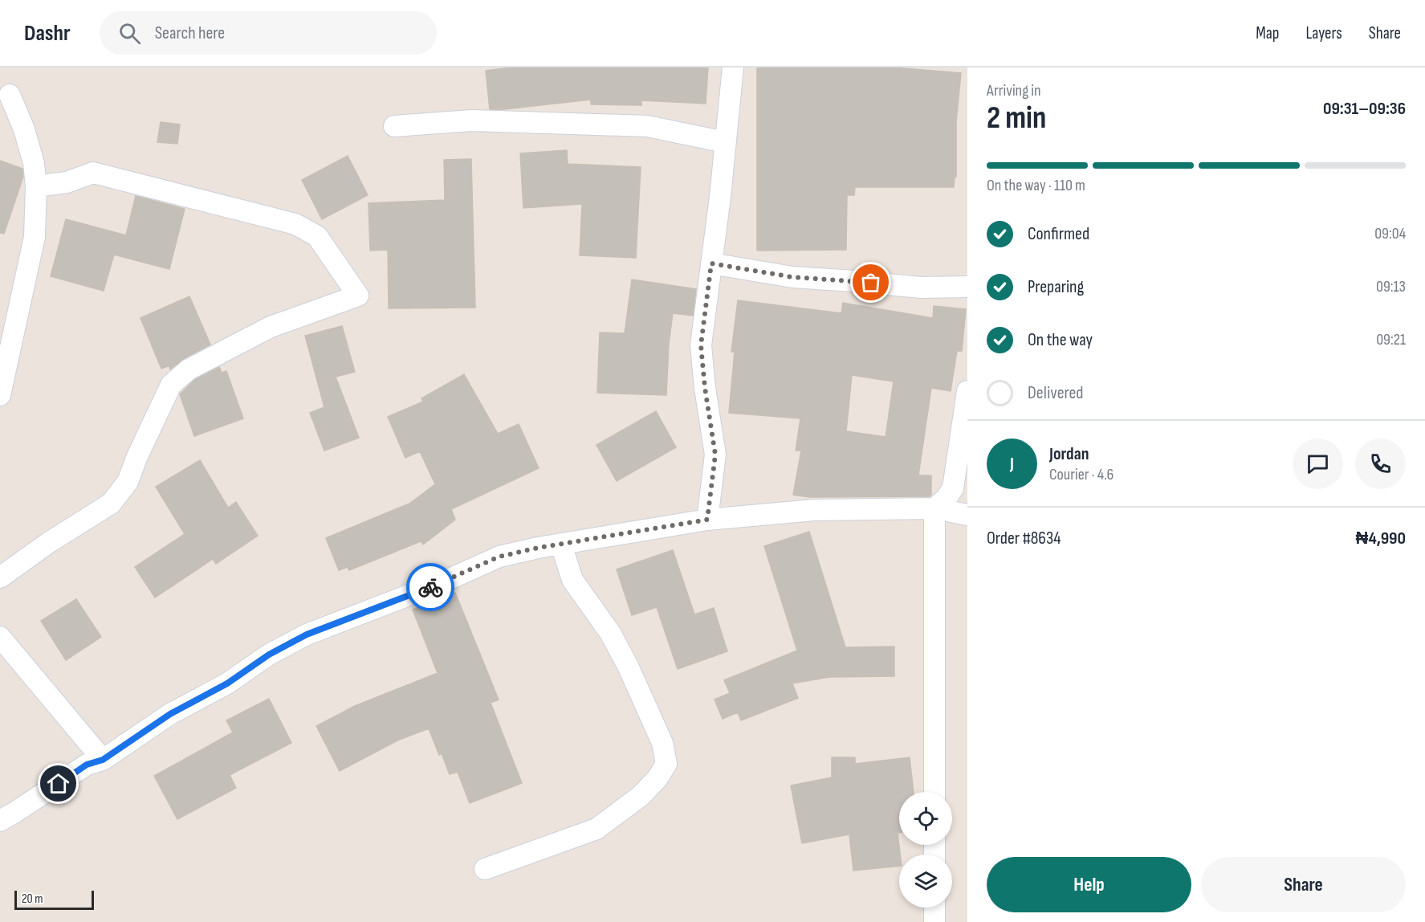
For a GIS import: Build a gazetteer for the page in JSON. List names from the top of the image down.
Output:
{
  "scale_bar": "20 m",
  "page": {
    "header": "Dashr",
    "search": "Search here",
    "nav": ["Map", "Layers", "Share"],
    "heading": ["2 min", "Arriving in", "09:31–09:36"],
    "panel": [
      "Jordan",
      "Courier · 4.6",
      "Order #8634",
      "₦4,990"
    ],
    "bar": "On the way · 110 m",
    "list": [
      ["Confirmed", "09:04"],
      ["Preparing", "09:13"],
      ["On the way", "09:21"],
      "Delivered"
    ],
    "round": "J",
    "buttons": ["Help", "Share"],
    "scale": "20 m"
  }
}
